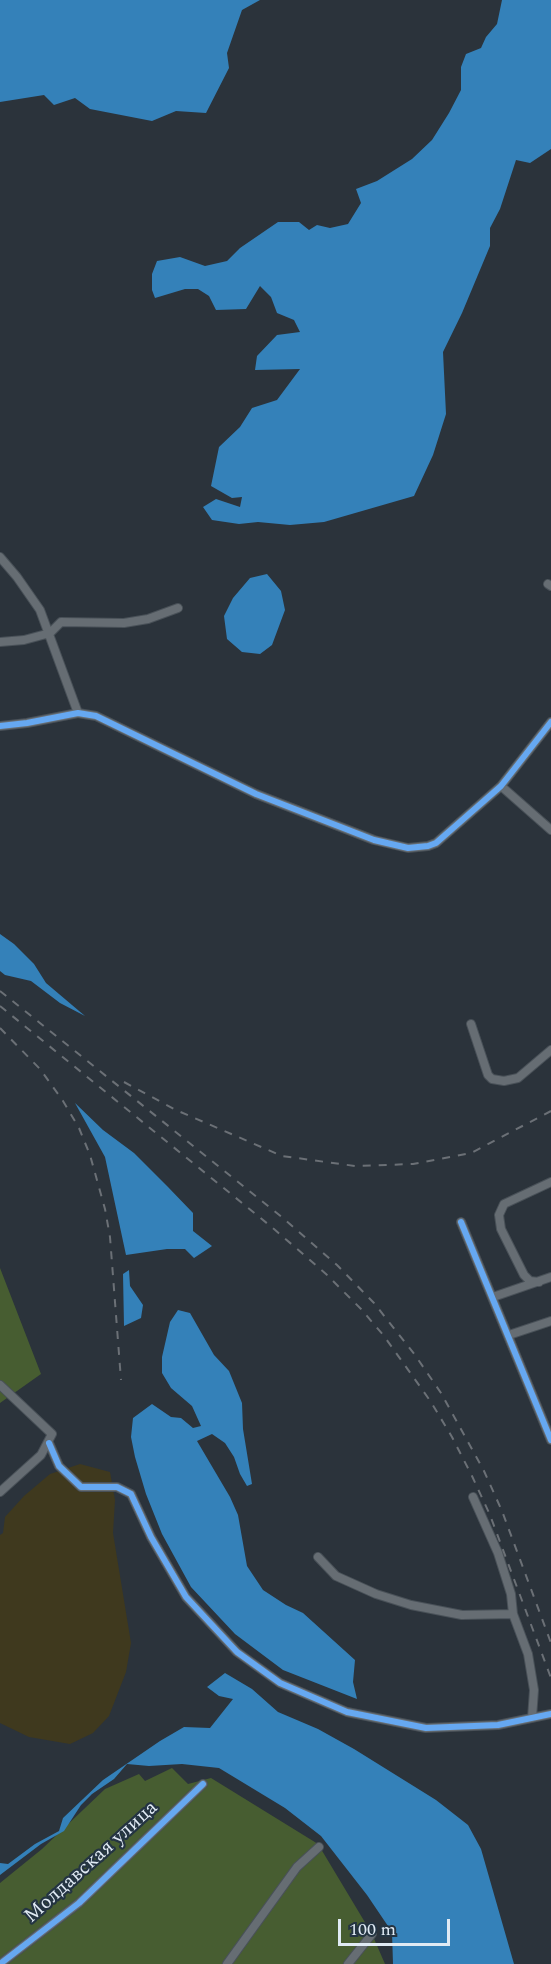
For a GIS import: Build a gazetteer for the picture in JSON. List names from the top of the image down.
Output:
{
  "streets": {
    "street": ["Молдавская улица"]
  },
  "scale_bar": "100 m"
}
